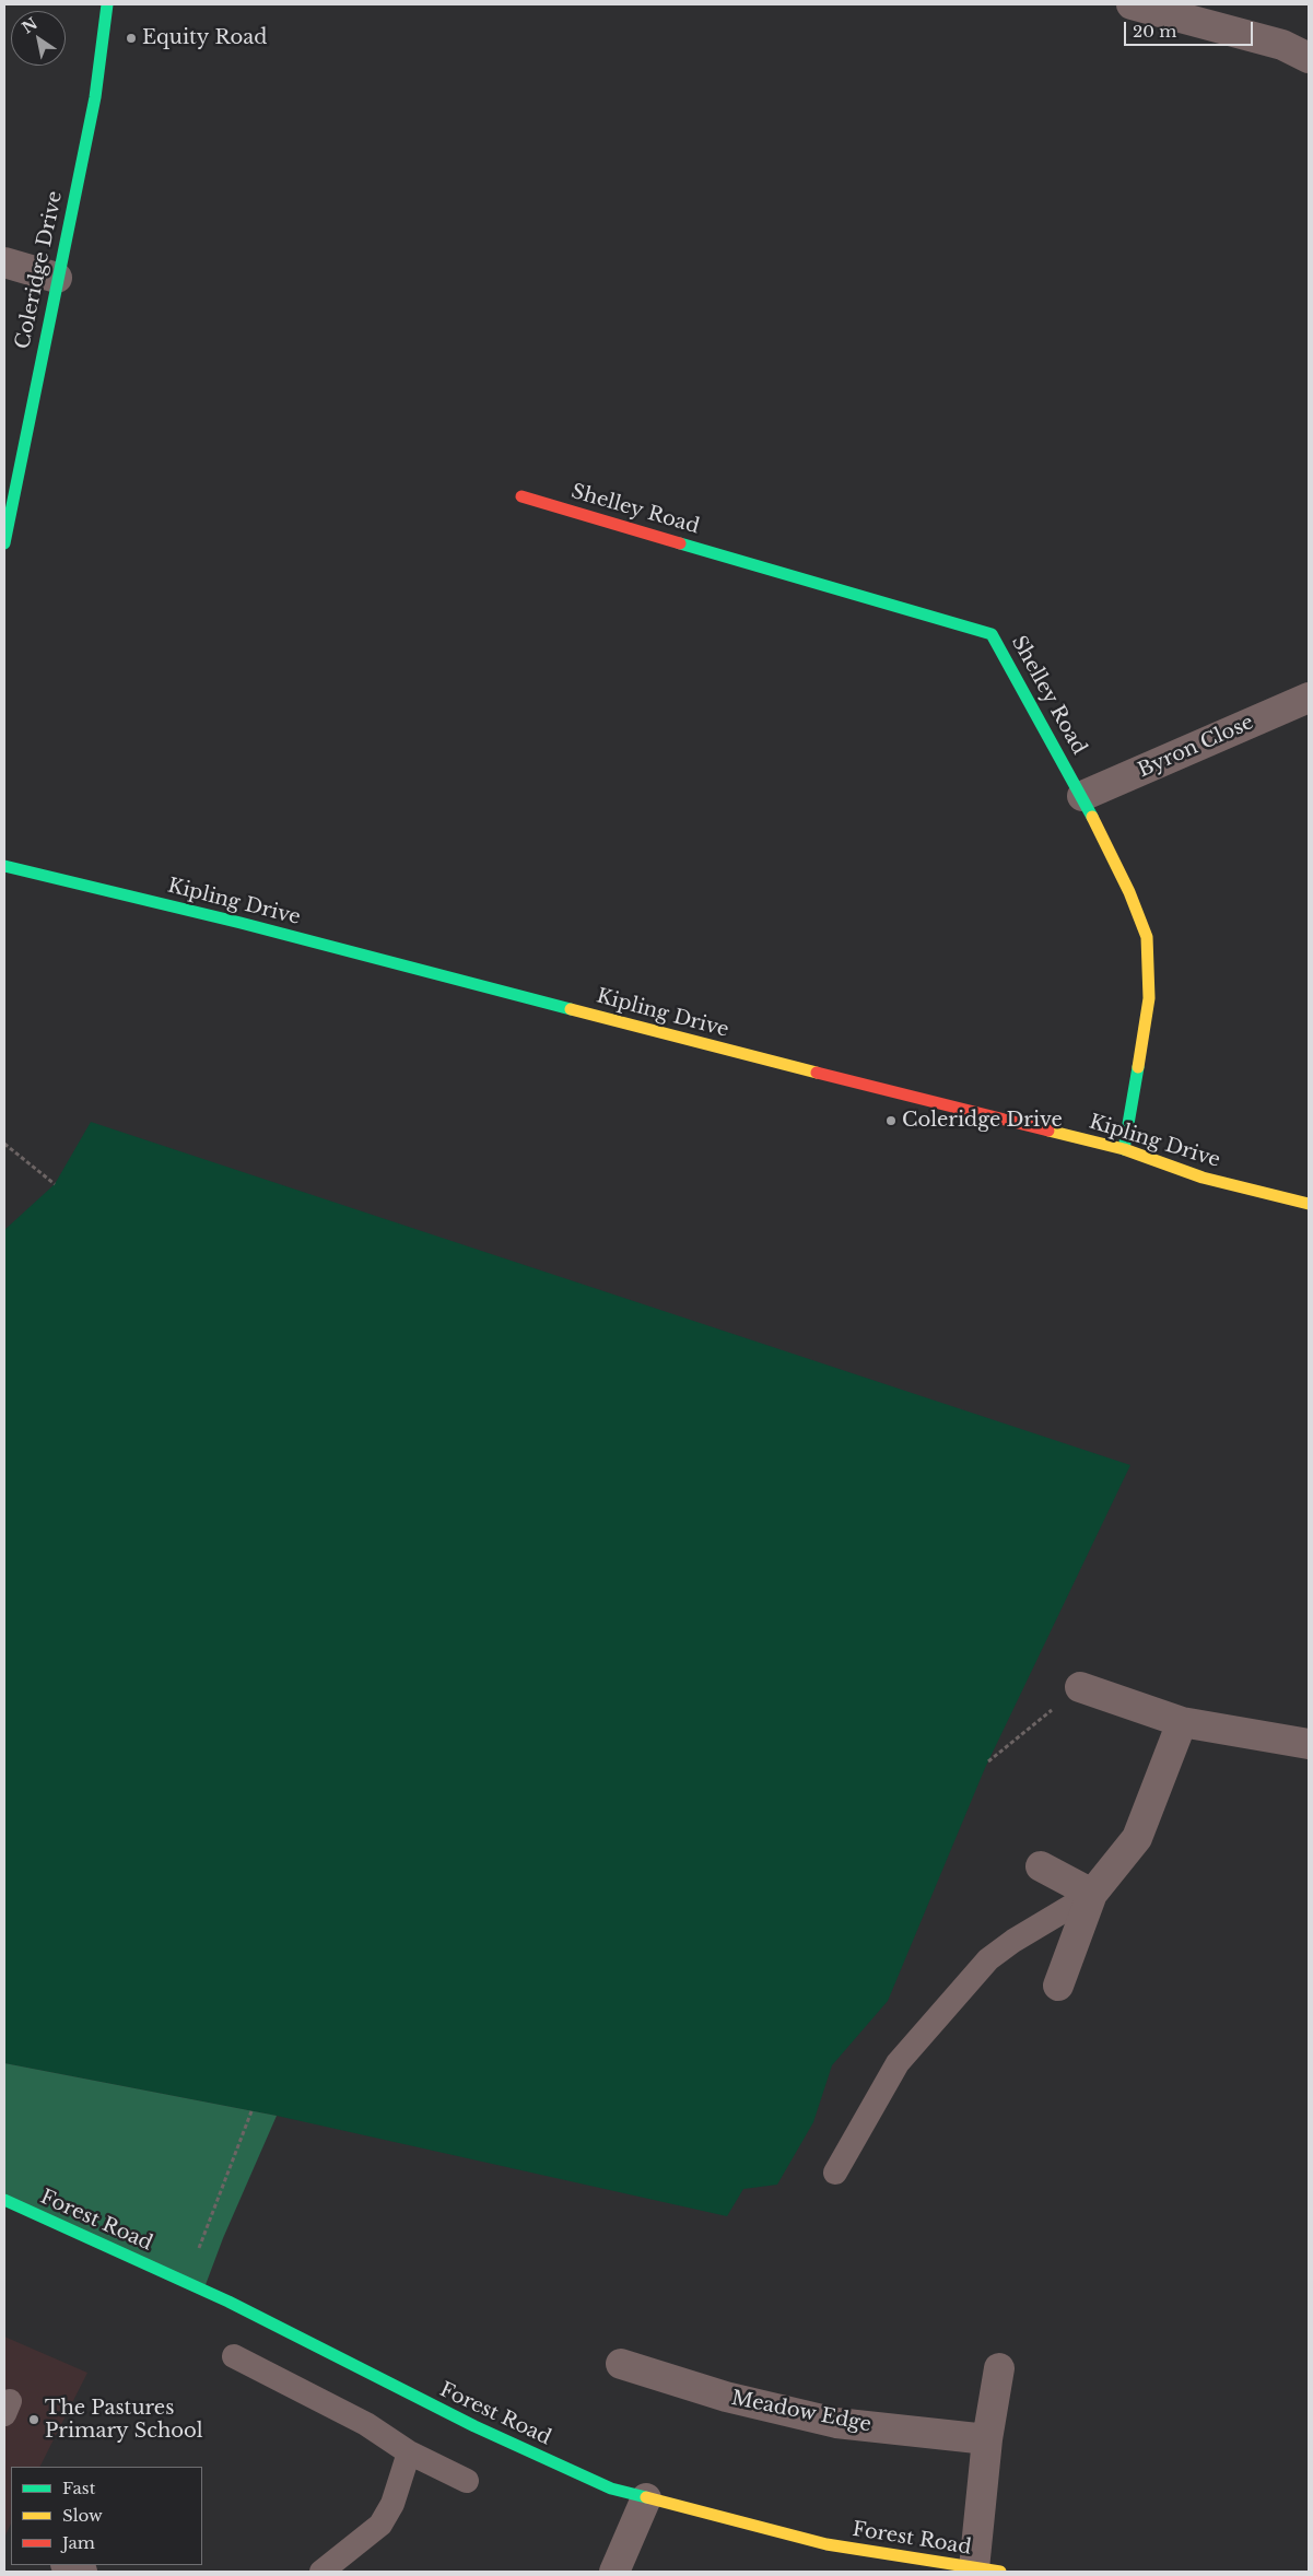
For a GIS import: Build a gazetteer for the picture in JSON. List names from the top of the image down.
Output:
{
  "streets": {
    "street": [
      "Coleridge Drive",
      "Shelley Road",
      "Byron Close",
      "Kipling Drive",
      "Forest Road",
      "Meadow Edge"
    ]
  },
  "crossings": [
    ["Shelley Road", "Byron Close"],
    ["Shelley Road", "Kipling Drive"]
  ],
  "places": ["Equity Road", "Coleridge Drive", "The Pastures Primary School"],
  "legend": ["Fast", "Slow", "Jam"],
  "scale_bar": "20 m",
  "north": "top left"
}
